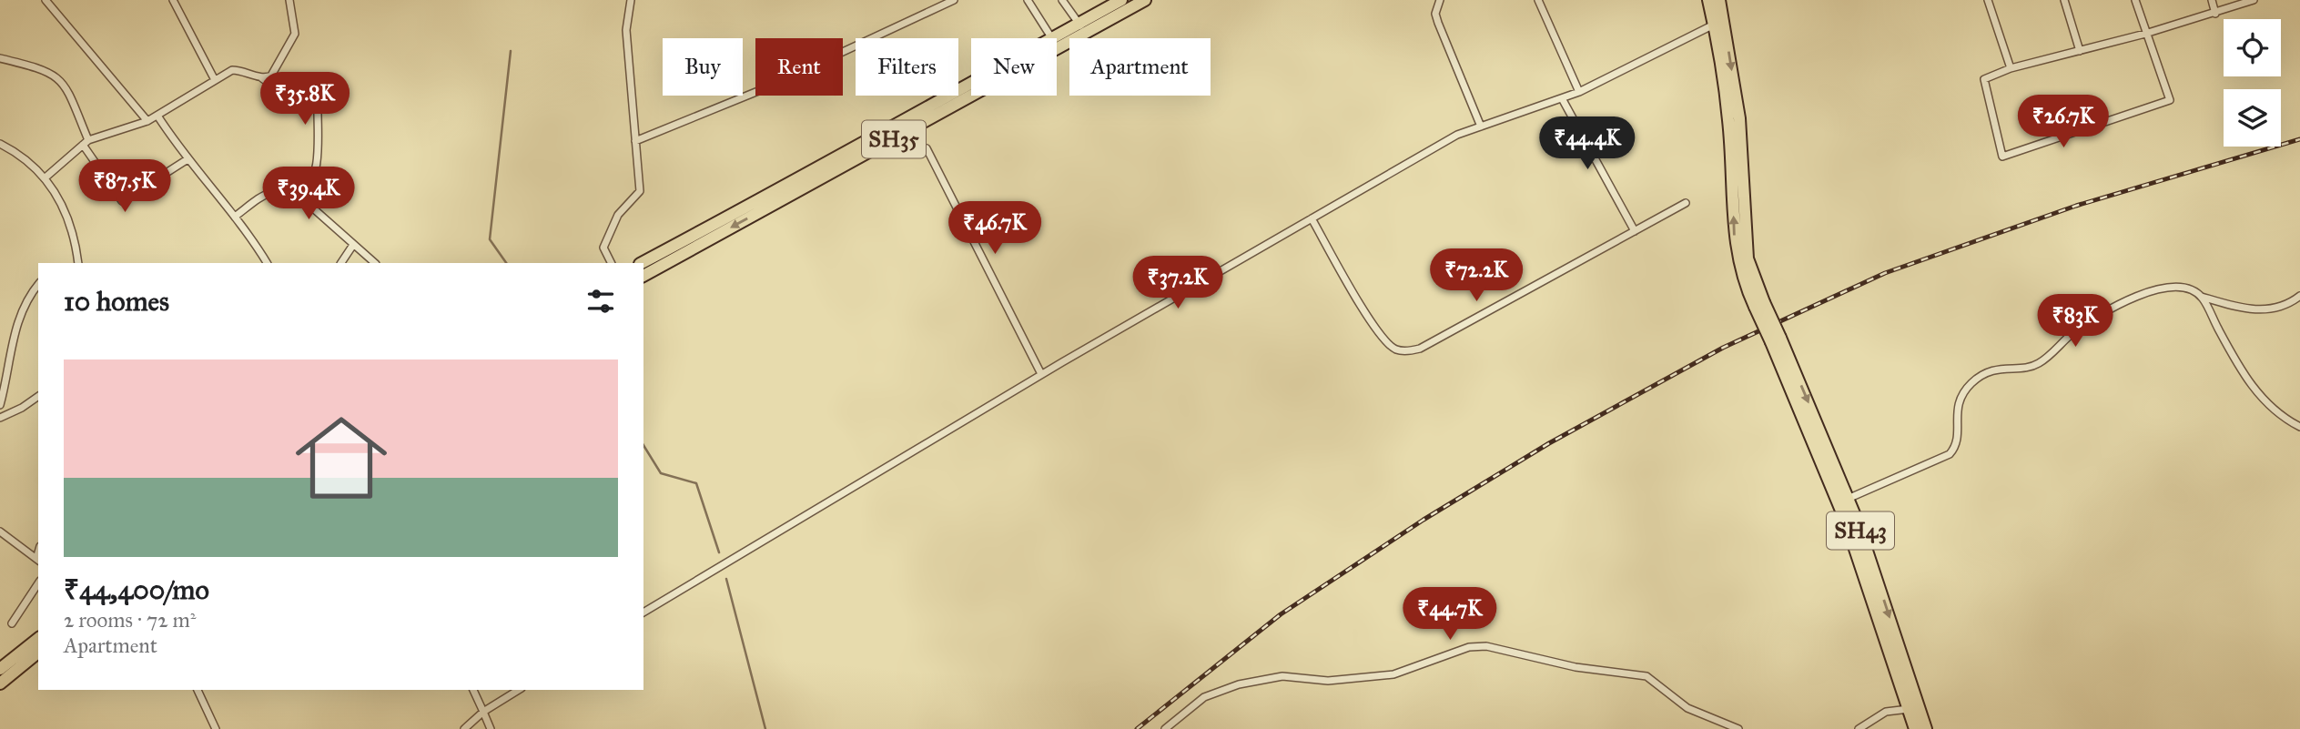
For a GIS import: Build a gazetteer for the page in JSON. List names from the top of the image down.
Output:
{
  "streets": {
    "main road": ["SH35", "SH43"]
  },
  "page": {
    "chip": [
      "Buy",
      "Rent",
      "Filters",
      "New",
      "Apartment"
    ],
    "price": [
      "₹35.8K",
      "₹26.7K",
      "₹44.4K",
      "₹87.5K",
      "₹39.4K",
      "₹46.7K",
      "₹72.2K",
      "₹37.2K",
      "₹83K",
      "₹44.7K"
    ],
    "heading": "10 homes",
    "list": [
      {
        "name": "₹44,400/mo",
        "note": "2 rooms · 72 m² · Apartment"
      }
    ]
  }
}
